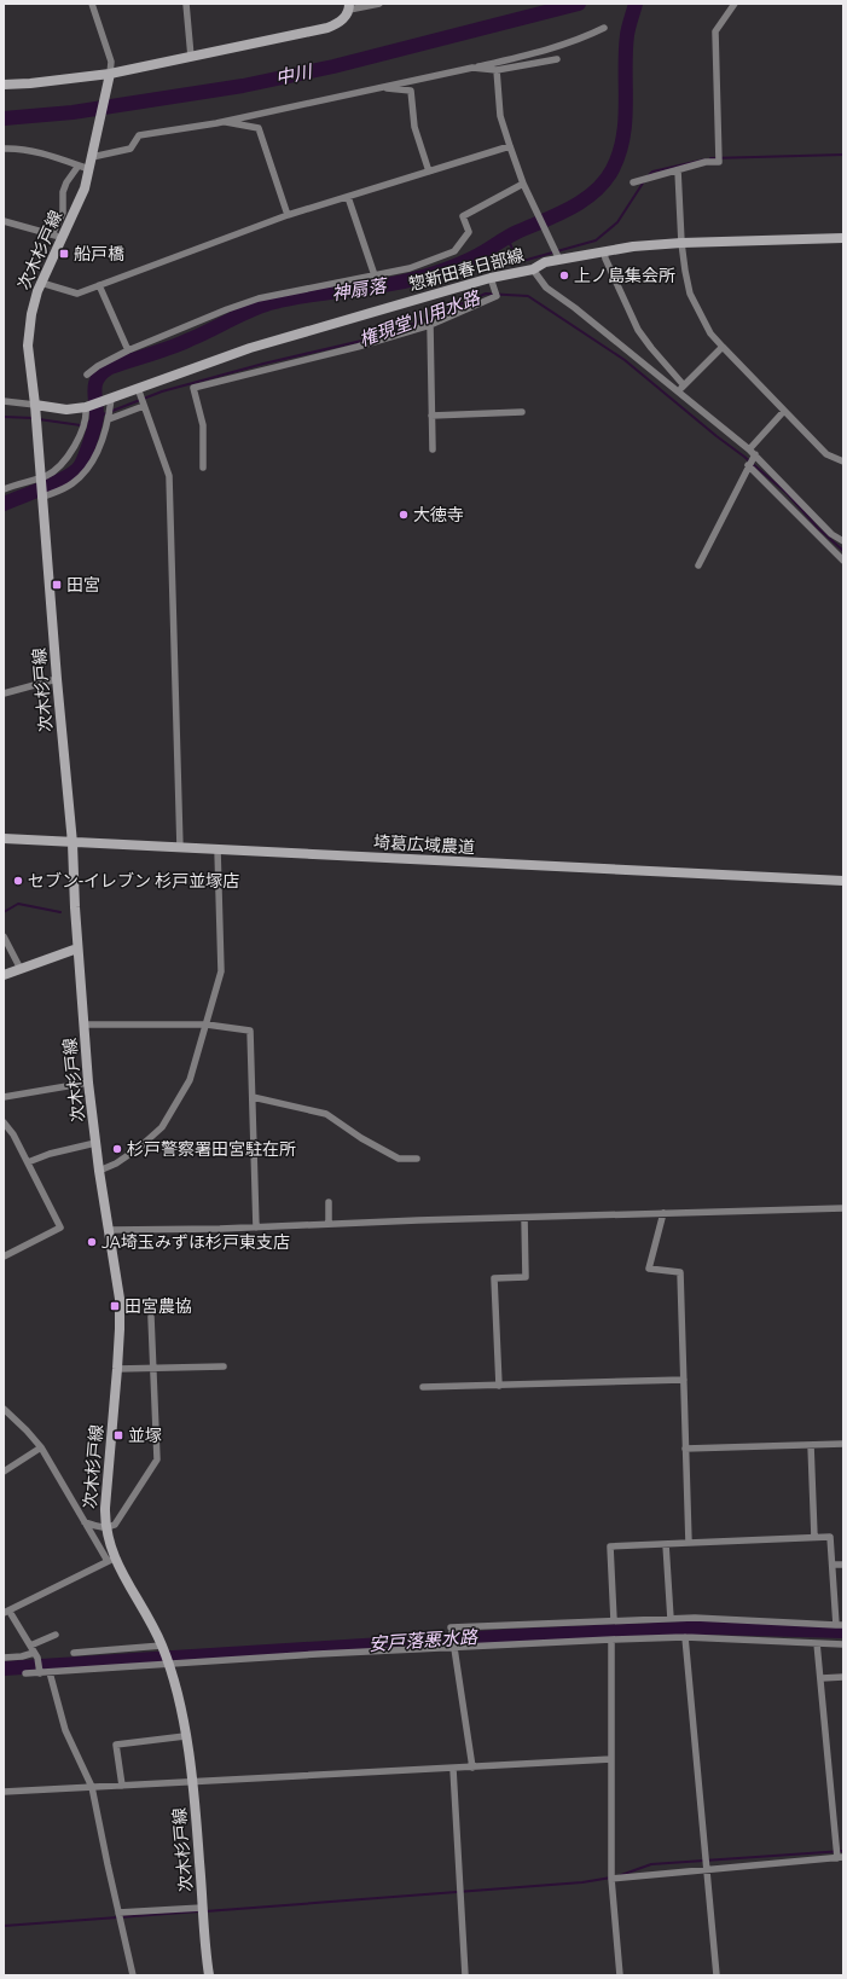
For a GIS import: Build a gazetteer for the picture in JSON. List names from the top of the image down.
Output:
{
  "streets": {
    "main road": ["次木杉戸線", "惣新田春日部線", "埼葛広域農道"]
  },
  "crossings": [
    ["次木杉戸線", "埼葛広域農道"]
  ],
  "water": [
    "中川",
    "神扇落",
    "権現堂川用水路",
    "安戸落悪水路"
  ],
  "places": {
    "transit": [
      "船戸橋",
      "田宮",
      "田宮農協",
      "並塚"
    ],
    "other": [
      "上ノ島集会所",
      "大徳寺",
      "セブン-イレブン 杉戸並塚店",
      "杉戸警察署田宮駐在所",
      "JA埼玉みずほ杉戸東支店"
    ]
  }
}
